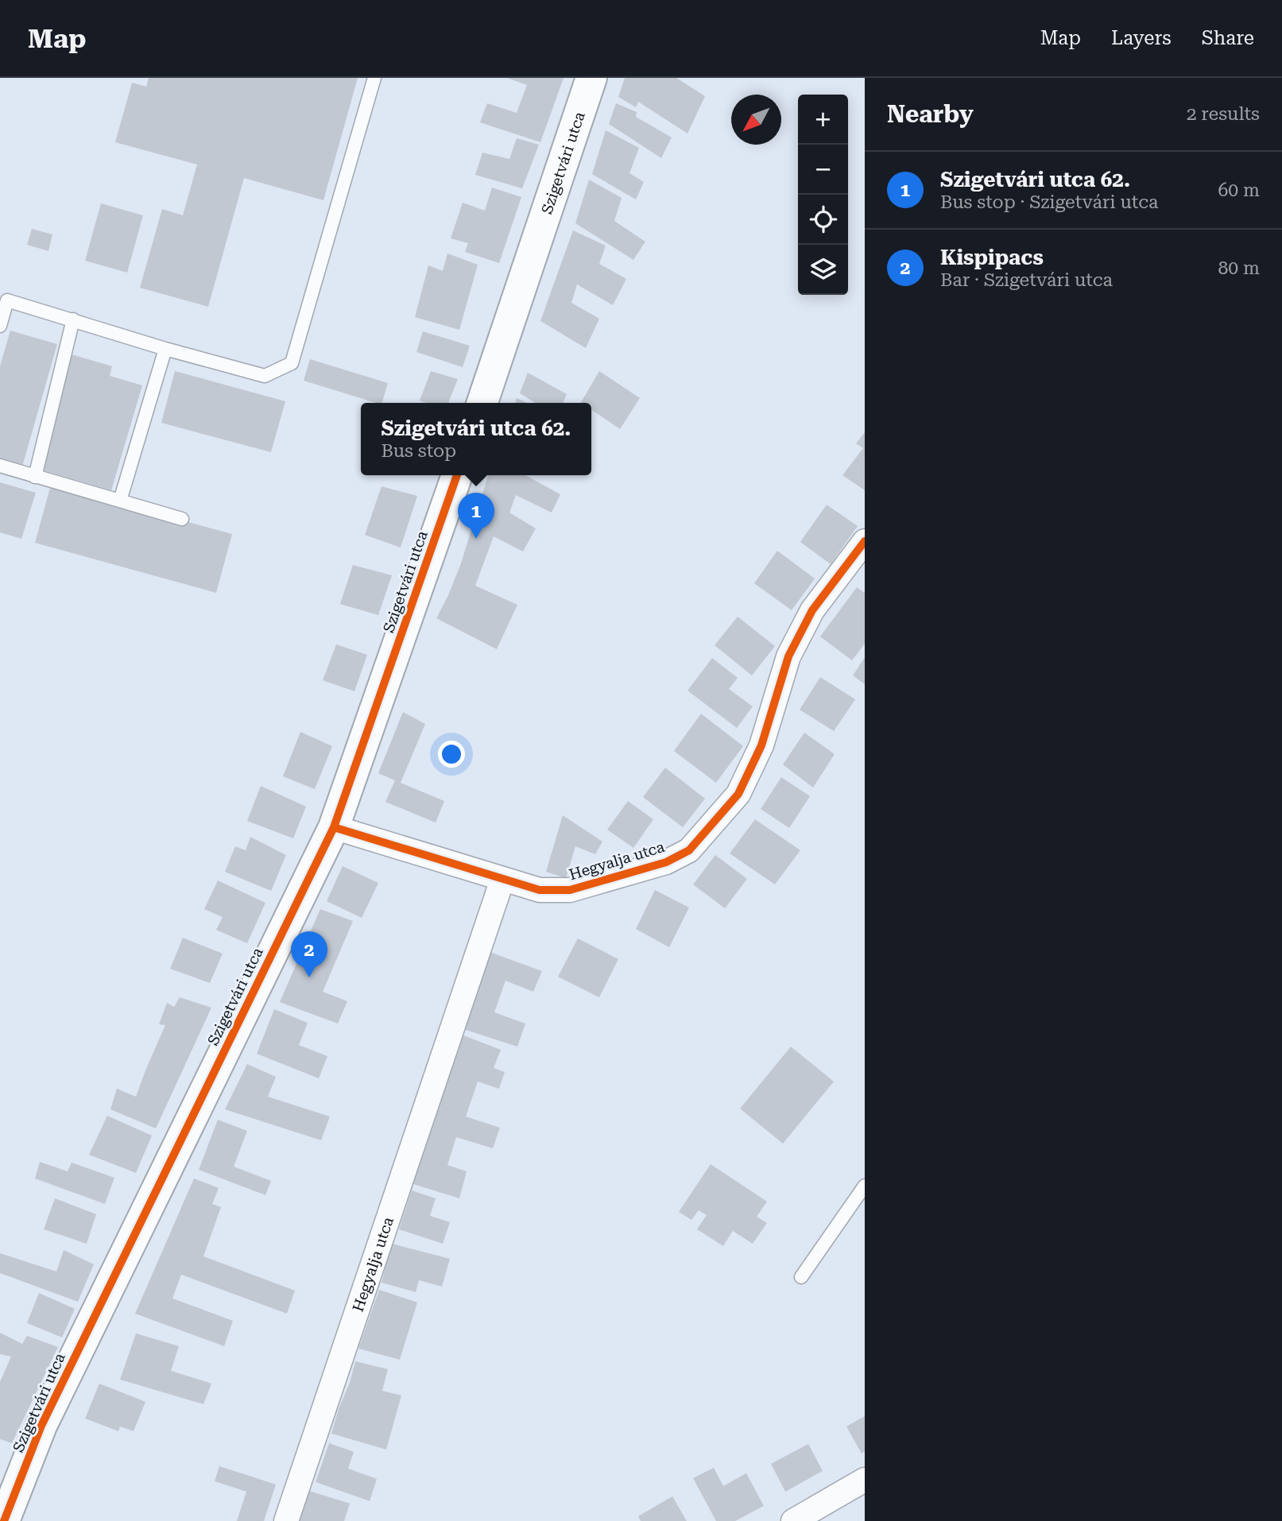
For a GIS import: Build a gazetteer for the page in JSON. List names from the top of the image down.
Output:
{
  "streets": {
    "street": ["Szigetvári utca", "Hegyalja utca"]
  },
  "crossings": [
    ["Szigetvári utca", "Hegyalja utca"]
  ],
  "north": "bottom left",
  "page": {
    "header": "Map",
    "nav": ["Map", "Layers", "Share"],
    "heading": ["Nearby", "2 results"],
    "map_buttons": ["+", "−"],
    "list": [
      {
        "mark": "1",
        "name": "Szigetvári utca 62.",
        "note": "Bus stop · Szigetvári utca",
        "value": "60 m"
      },
      {
        "mark": "2",
        "name": "Kispipacs",
        "note": "Bar · Szigetvári utca",
        "value": "80 m"
      }
    ],
    "popup": ["Szigetvári utca 62.", "Bus stop"],
    "pins": ["1", "2"]
  }
}
